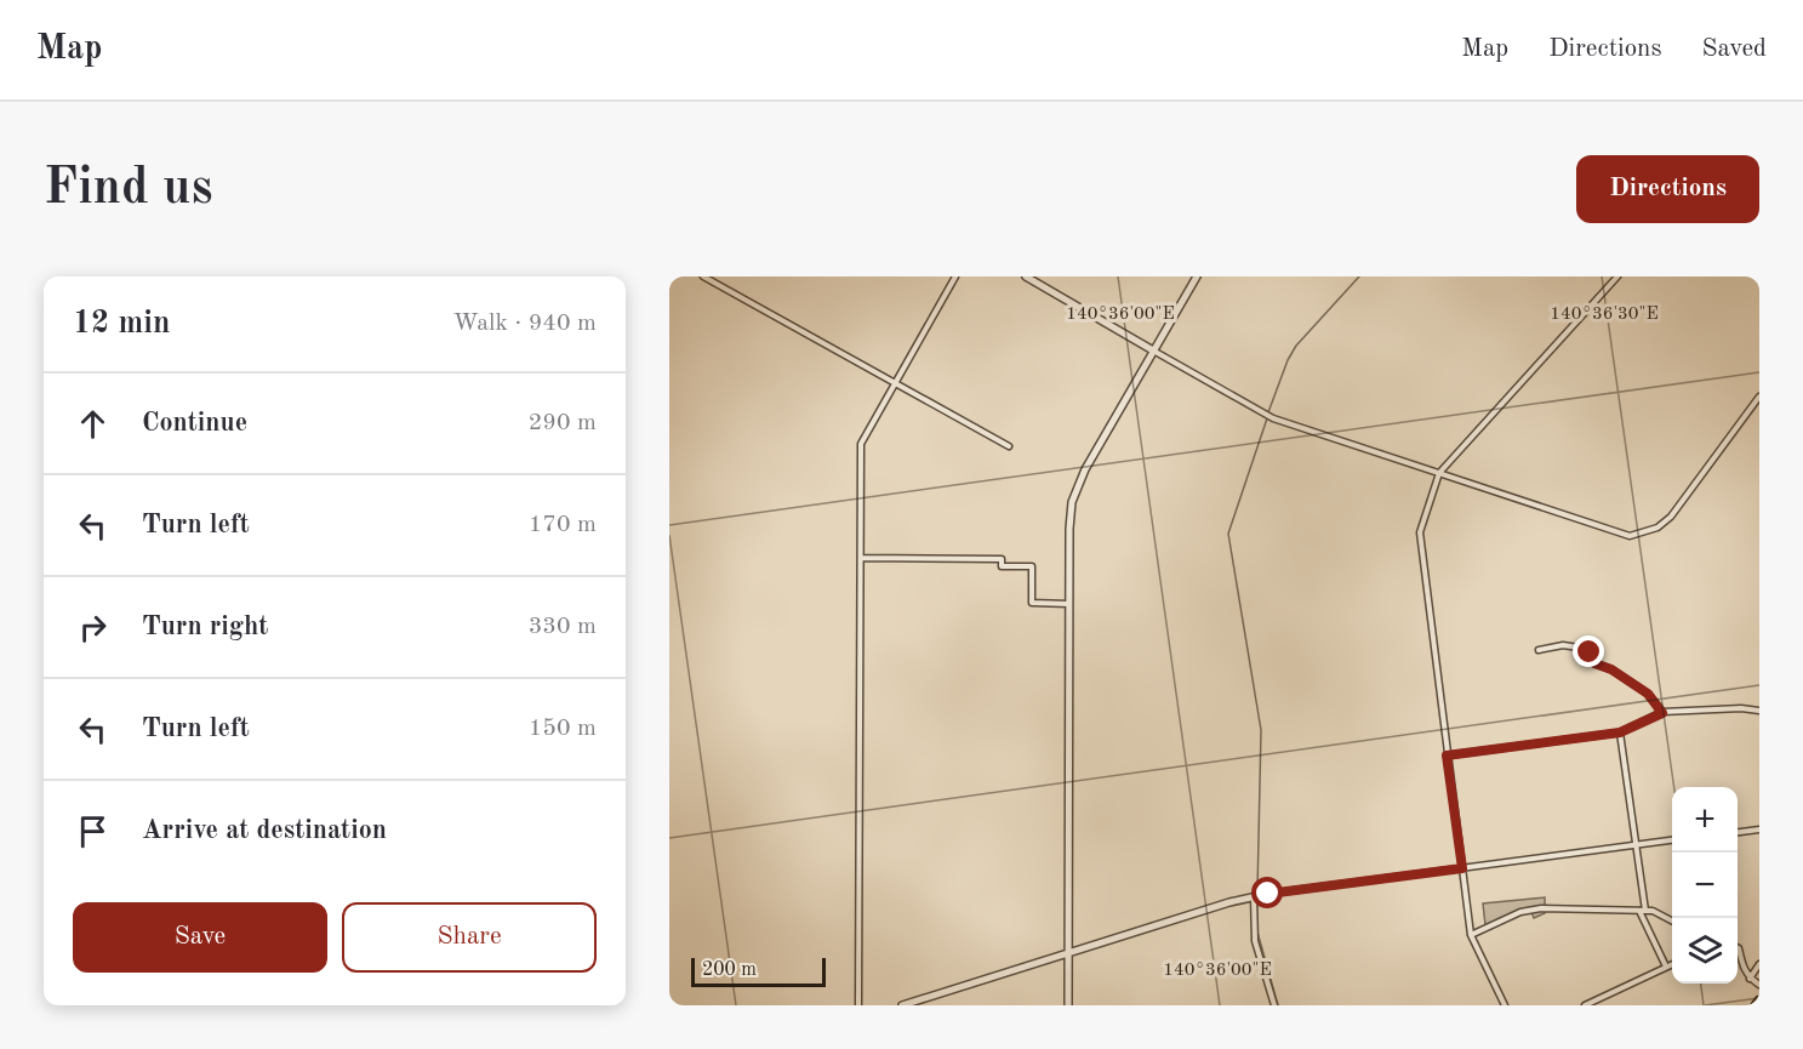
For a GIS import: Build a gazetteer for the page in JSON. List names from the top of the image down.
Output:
{
  "scale_bar": "200 m",
  "page": {
    "header": "Map",
    "nav": ["Map", "Directions", "Saved"],
    "buttons": [
      "Directions",
      ["Save", "Share"]
    ],
    "title": "Find us",
    "heading": ["12 min", "Walk · 940 m"],
    "list": [
      ["Continue", "290 m"],
      ["Turn left", "170 m"],
      ["Turn right", "330 m"],
      ["Turn left", "150 m"],
      "Arrive at destination"
    ],
    "map_buttons": ["+", "−"],
    "scale": "200 m"
  },
  "coordinates": ["140°36'00\"E", "140°36'30\"E"]
}
